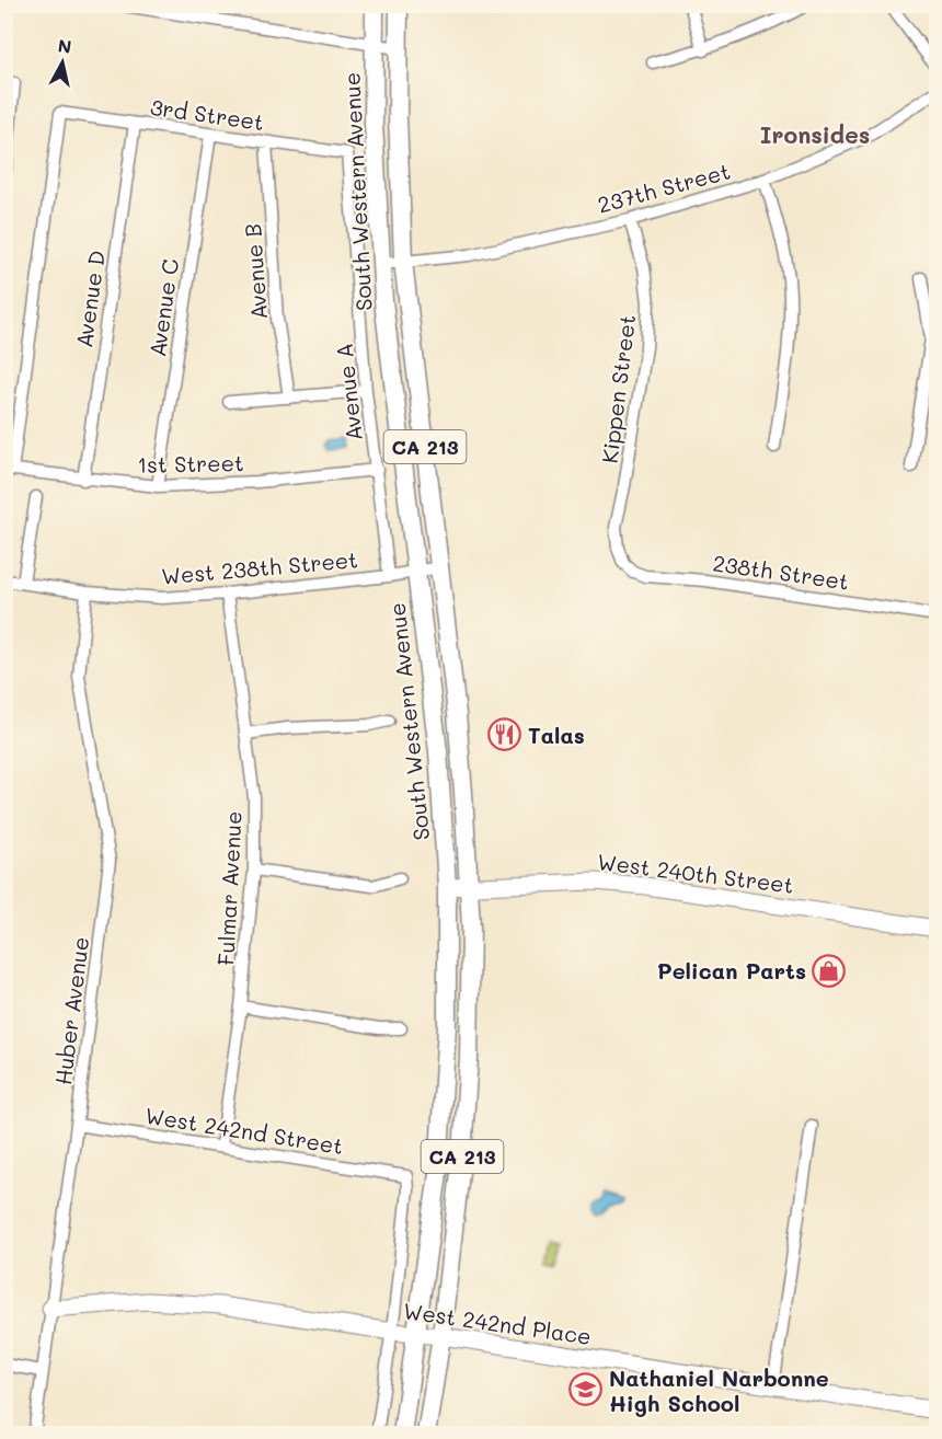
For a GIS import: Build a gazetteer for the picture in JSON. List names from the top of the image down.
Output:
{
  "streets": {
    "main road": ["South Western Avenue", "CA 213"],
    "street": [
      "3rd Street",
      "237th Street",
      "Avenue B",
      "Avenue D",
      "Avenue C",
      "Kippen Street",
      "Avenue A",
      "1st Street",
      "West 238th Street",
      "238th Street",
      "West 240th Street",
      "Fulmar Avenue",
      "Huber Avenue",
      "West 242nd Street",
      "West 242nd Place"
    ]
  },
  "crossings": [
    ["3rd Street", "Avenue B"],
    ["3rd Street", "Avenue D"],
    ["3rd Street", "Avenue C"],
    ["3rd Street", "Avenue A"],
    ["3rd Street", "1st Street"],
    ["237th Street", "South Western Avenue"],
    ["237th Street", "Kippen Street"],
    ["South Western Avenue", "West 238th Street"],
    ["South Western Avenue", "West 240th Street"],
    ["South Western Avenue", "West 242nd Place"],
    ["Avenue D", "1st Street"],
    ["Avenue C", "1st Street"],
    ["Kippen Street", "238th Street"],
    ["Avenue A", "1st Street"],
    ["Avenue A", "West 238th Street"],
    ["West 238th Street", "Fulmar Avenue"],
    ["West 238th Street", "Huber Avenue"],
    ["Fulmar Avenue", "West 242nd Street"],
    ["Huber Avenue", "West 242nd Street"],
    ["Huber Avenue", "West 242nd Place"],
    ["West 242nd Street", "West 242nd Place"]
  ],
  "districts": ["Ironsides"],
  "places": {
    "restaurant": ["Talas"],
    "shop": ["Pelican Parts"],
    "school or university": ["Nathaniel Narbonne High School"]
  },
  "north": "top"
}
